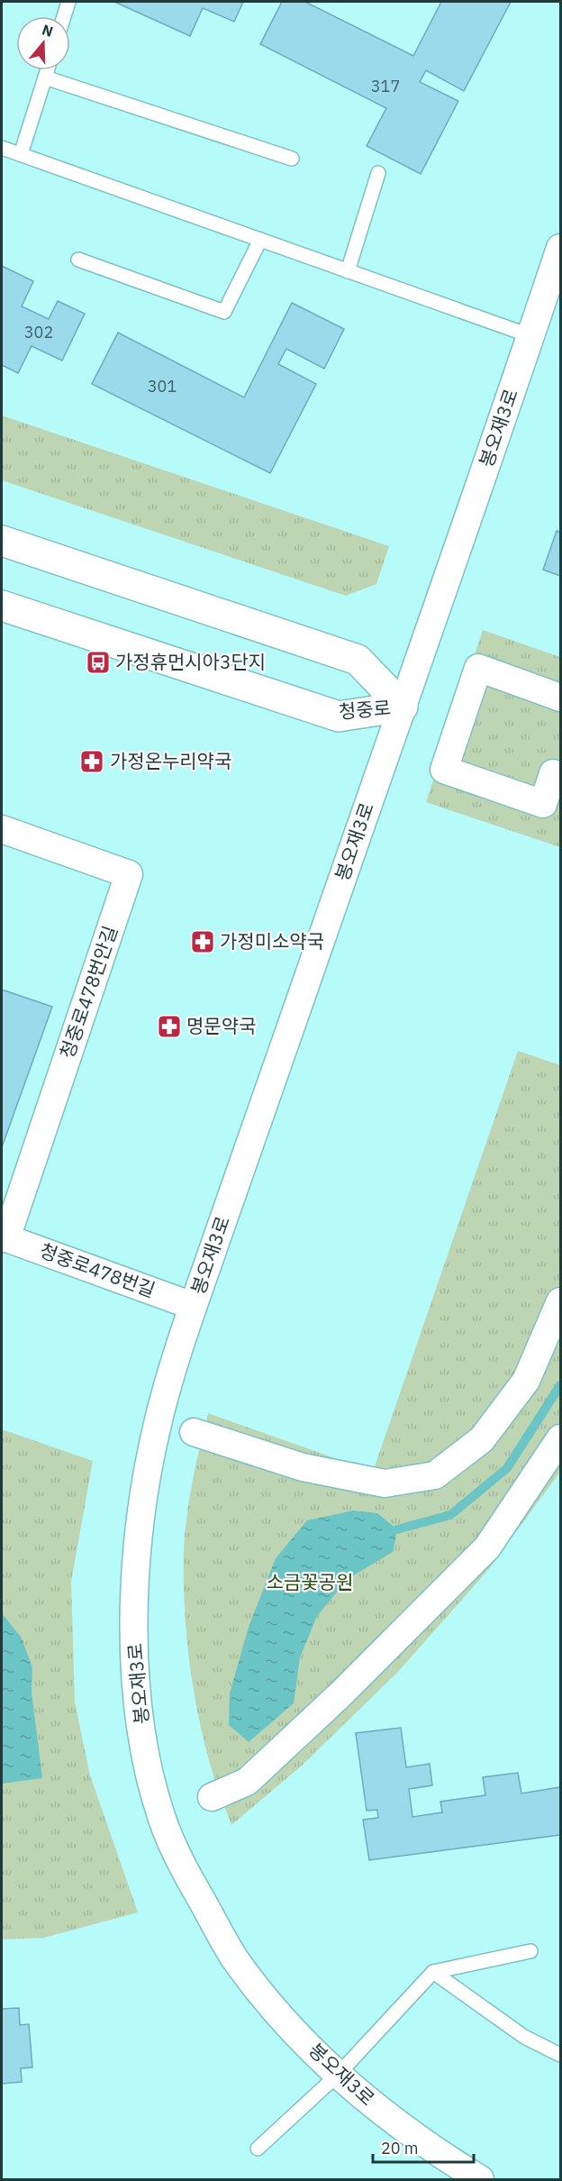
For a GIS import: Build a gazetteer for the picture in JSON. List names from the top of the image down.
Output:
{
  "streets": {
    "street": [
      "봉오재3로",
      "청중로",
      "청중로478번안길",
      "청중로478번길"
    ]
  },
  "crossings": [
    ["봉오재3로", "청중로"],
    ["봉오재3로", "청중로478번길"],
    ["청중로478번안길", "청중로478번길"]
  ],
  "parks": ["소금꽃공원"],
  "places": {
    "bus stop": ["가정휴먼시아3단지"],
    "pharmacy": ["가정온누리약국", "가정미소약국", "명문약국"]
  },
  "house_numbers": ["317", "302", "301"],
  "scale_bar": "20 m",
  "north": "top"
}
